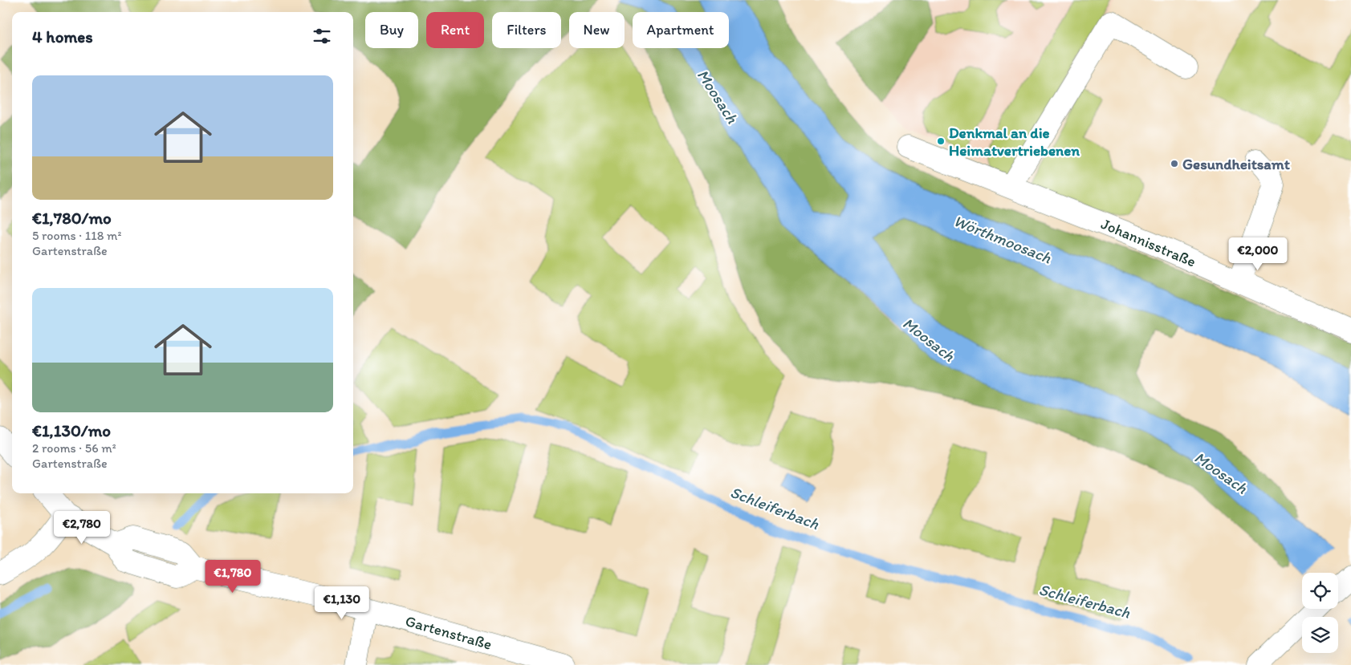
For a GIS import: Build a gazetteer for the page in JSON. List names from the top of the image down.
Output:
{
  "streets": {
    "street": ["Johannisstraße", "Gartenstraße"]
  },
  "water": ["Moosach", "Wörthmoosach", "Schleiferbach"],
  "places": ["Denkmal an die Heimatvertriebenen", "Gesundheitsamt"],
  "page": {
    "chip": [
      "Buy",
      "Rent",
      "Filters",
      "New",
      "Apartment"
    ],
    "heading": "4 homes",
    "list": [
      {
        "name": "€1,780/mo",
        "note": "5 rooms · 118 m² · Gartenstraße"
      },
      {
        "name": "€1,130/mo",
        "note": "2 rooms · 56 m² · Gartenstraße"
      }
    ],
    "price": [
      "€2,000",
      "€2,780",
      "€1,780",
      "€1,130"
    ]
  }
}
